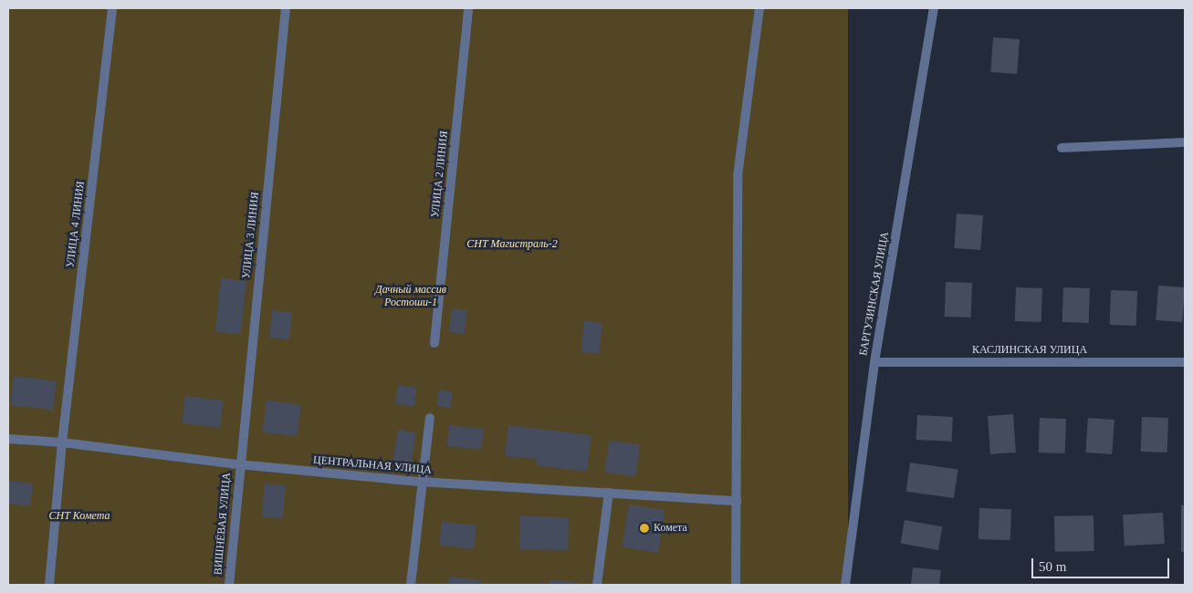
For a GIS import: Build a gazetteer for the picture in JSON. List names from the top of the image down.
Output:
{
  "streets": {
    "street": [
      "УЛИЦА 2 ЛИНИЯ",
      "УЛИЦА 4 ЛИНИЯ",
      "УЛИЦА 3 ЛИНИЯ",
      "БАРГУЗИНСКАЯ УЛИЦА",
      "КАСЛИНСКАЯ УЛИЦА",
      "ЦЕНТРАЛЬНАЯ УЛИЦА",
      "ВИШНЁВАЯ УЛИЦА"
    ]
  },
  "crossings": [
    ["УЛИЦА 4 ЛИНИЯ", "ЦЕНТРАЛЬНАЯ УЛИЦА"],
    ["УЛИЦА 3 ЛИНИЯ", "ЦЕНТРАЛЬНАЯ УЛИЦА"],
    ["УЛИЦА 3 ЛИНИЯ", "ВИШНЁВАЯ УЛИЦА"],
    ["БАРГУЗИНСКАЯ УЛИЦА", "КАСЛИНСКАЯ УЛИЦА"],
    ["ЦЕНТРАЛЬНАЯ УЛИЦА", "ВИШНЁВАЯ УЛИЦА"]
  ],
  "parks": ["СНТ Магистраль-2", "Дачный массив Ростоши-1", "СНТ Комета"],
  "places": ["Комета"],
  "scale_bar": "50 m"
}
